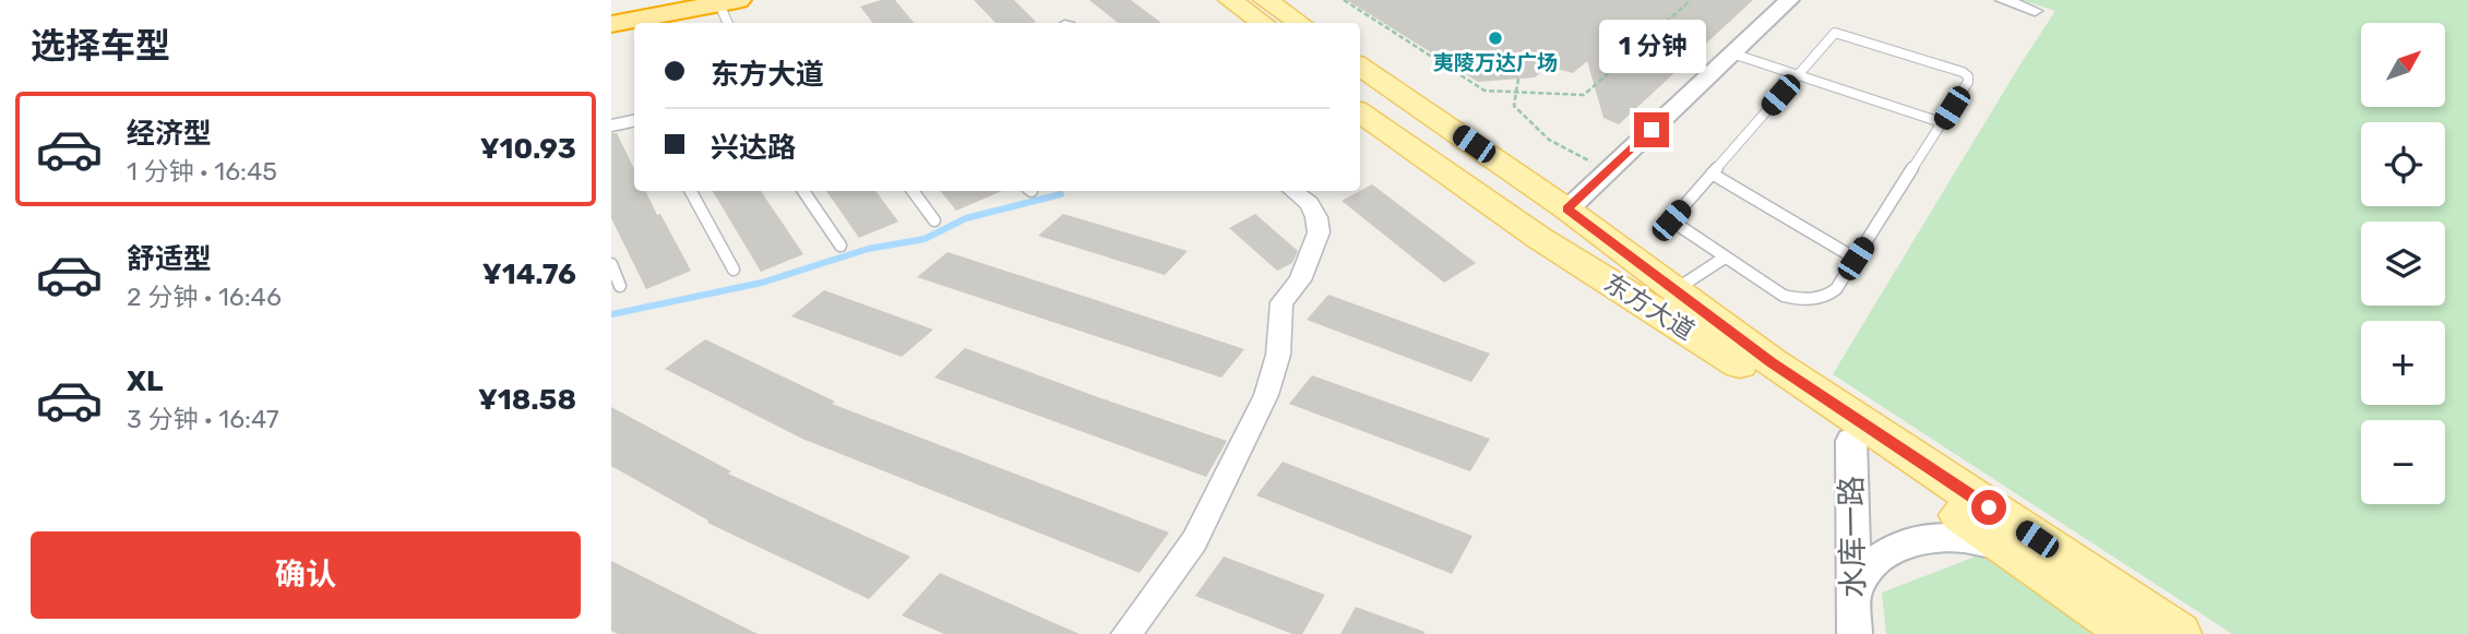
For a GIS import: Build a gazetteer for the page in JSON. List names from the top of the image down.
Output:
{
  "streets": {
    "main road": ["东方大道"],
    "street": ["水库一路"]
  },
  "crossings": [
    ["东方大道", "水库一路"]
  ],
  "places": ["夷陵万达广场"],
  "north": "top right",
  "page": {
    "heading": "选择车型",
    "bubble": "1 分钟",
    "map_buttons": ["+", "−"],
    "banner": ["东方大道", "兴达路"],
    "list": [
      {
        "name": "经济型",
        "note": "1 分钟 · 16:45",
        "value": "¥10.93"
      },
      {
        "name": "舒适型",
        "note": "2 分钟 · 16:46",
        "value": "¥14.76"
      },
      {
        "name": "XL",
        "note": "3 分钟 · 16:47",
        "value": "¥18.58"
      }
    ],
    "buttons": "确认"
  }
}
